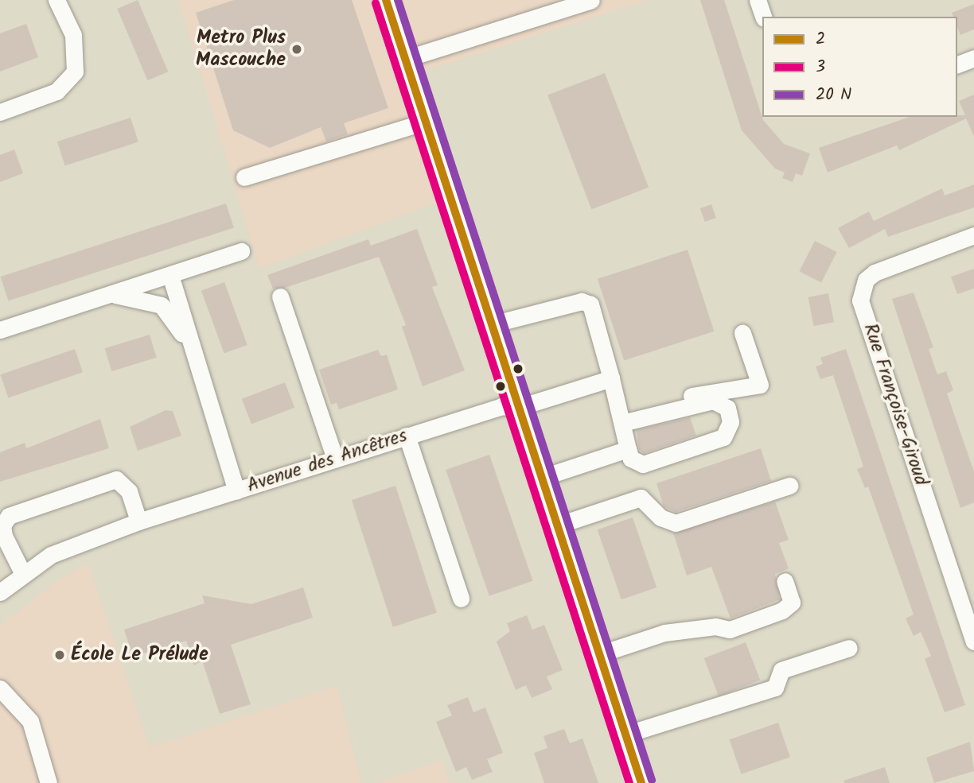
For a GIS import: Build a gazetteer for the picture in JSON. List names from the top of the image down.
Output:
{
  "streets": {
    "street": ["Rue Françoise-Giroud", "Avenue des Ancêtres"]
  },
  "places": ["Metro Plus Mascouche", "École Le Prélude"],
  "lines": ["transit line 2", "transit line 3"],
  "legend": ["2", "3", "20 N"]
}
